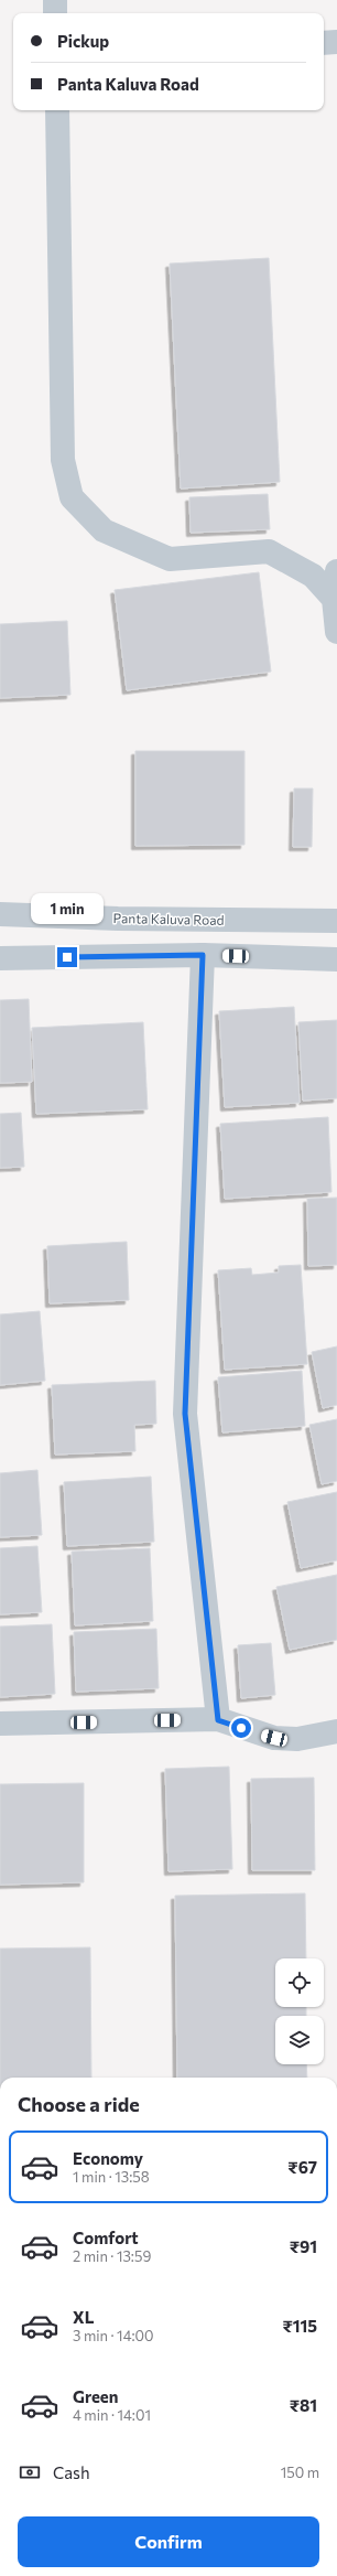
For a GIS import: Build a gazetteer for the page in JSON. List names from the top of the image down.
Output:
{
  "streets": {
    "street": ["Panta Kaluva Road"]
  },
  "page": {
    "banner": ["Pickup", "Panta Kaluva Road"],
    "bubble": "1 min",
    "heading": "Choose a ride",
    "list": [
      {
        "name": "Economy",
        "note": "1 min · 13:58",
        "value": "₹67"
      },
      {
        "name": "Comfort",
        "note": "2 min · 13:59",
        "value": "₹91"
      },
      {
        "name": "XL",
        "note": "3 min · 14:00",
        "value": "₹115"
      },
      {
        "name": "Green",
        "note": "4 min · 14:01",
        "value": "₹81"
      }
    ],
    "pay": ["Cash", "150 m"],
    "buttons": "Confirm"
  }
}
